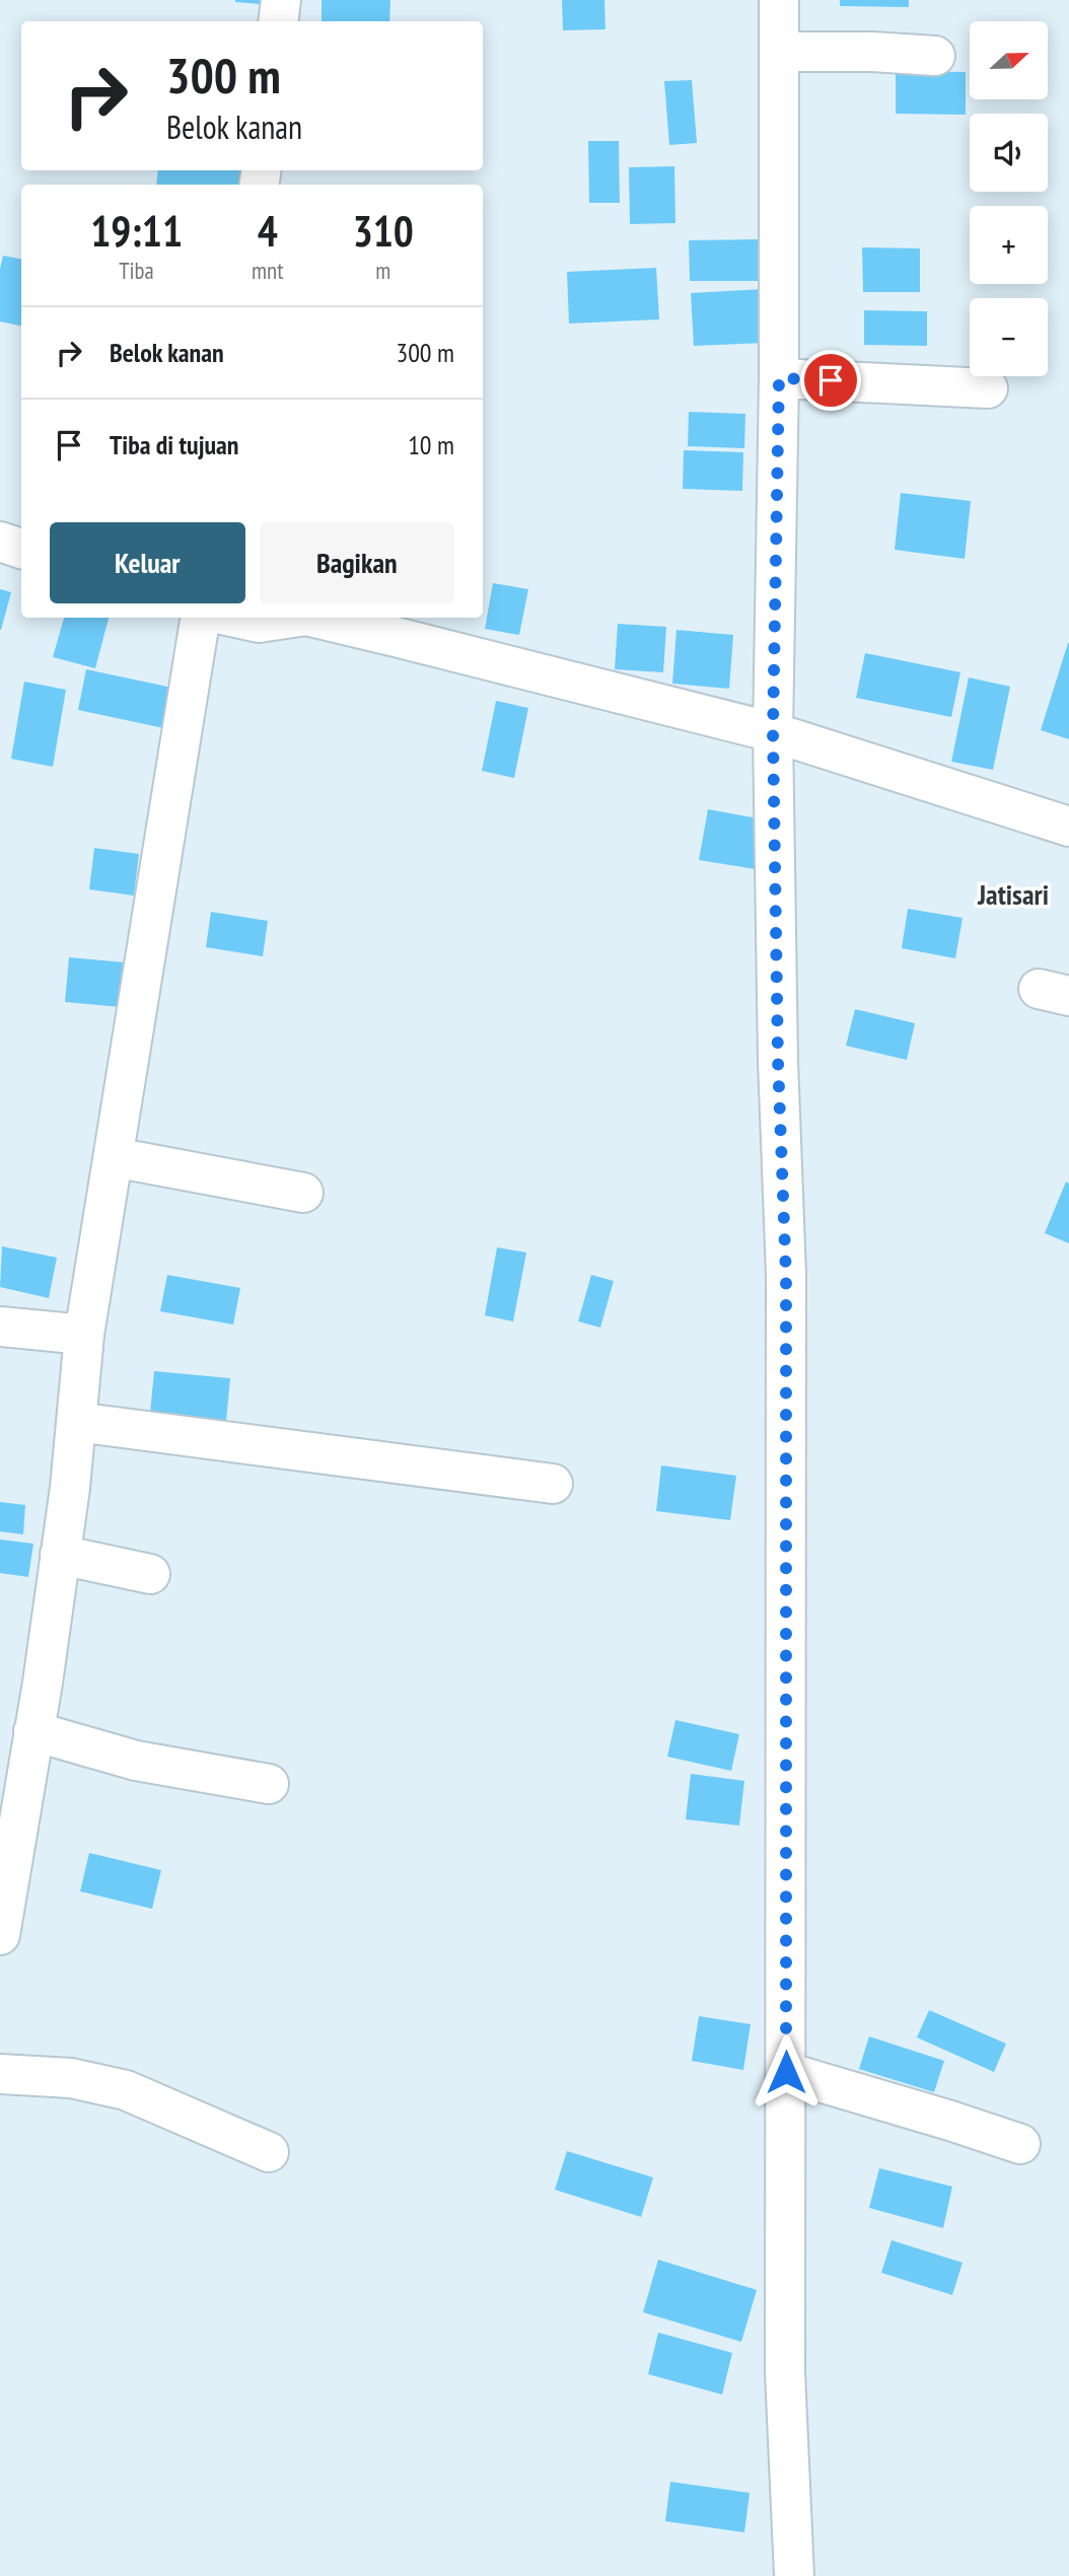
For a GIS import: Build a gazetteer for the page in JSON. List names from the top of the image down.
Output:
{
  "districts": ["Jatisari"],
  "north": "right",
  "page": {
    "map_buttons": ["+", "−"],
    "turn": ["300 m", "Belok kanan"],
    "eta": [
      "19:11",
      "Tiba",
      "4",
      "mnt",
      "310",
      "m"
    ],
    "list": [
      {
        "name": "Belok kanan",
        "value": "300 m"
      },
      {
        "name": "Tiba di tujuan",
        "value": "10 m"
      }
    ],
    "buttons": ["Keluar", "Bagikan"]
  }
}
